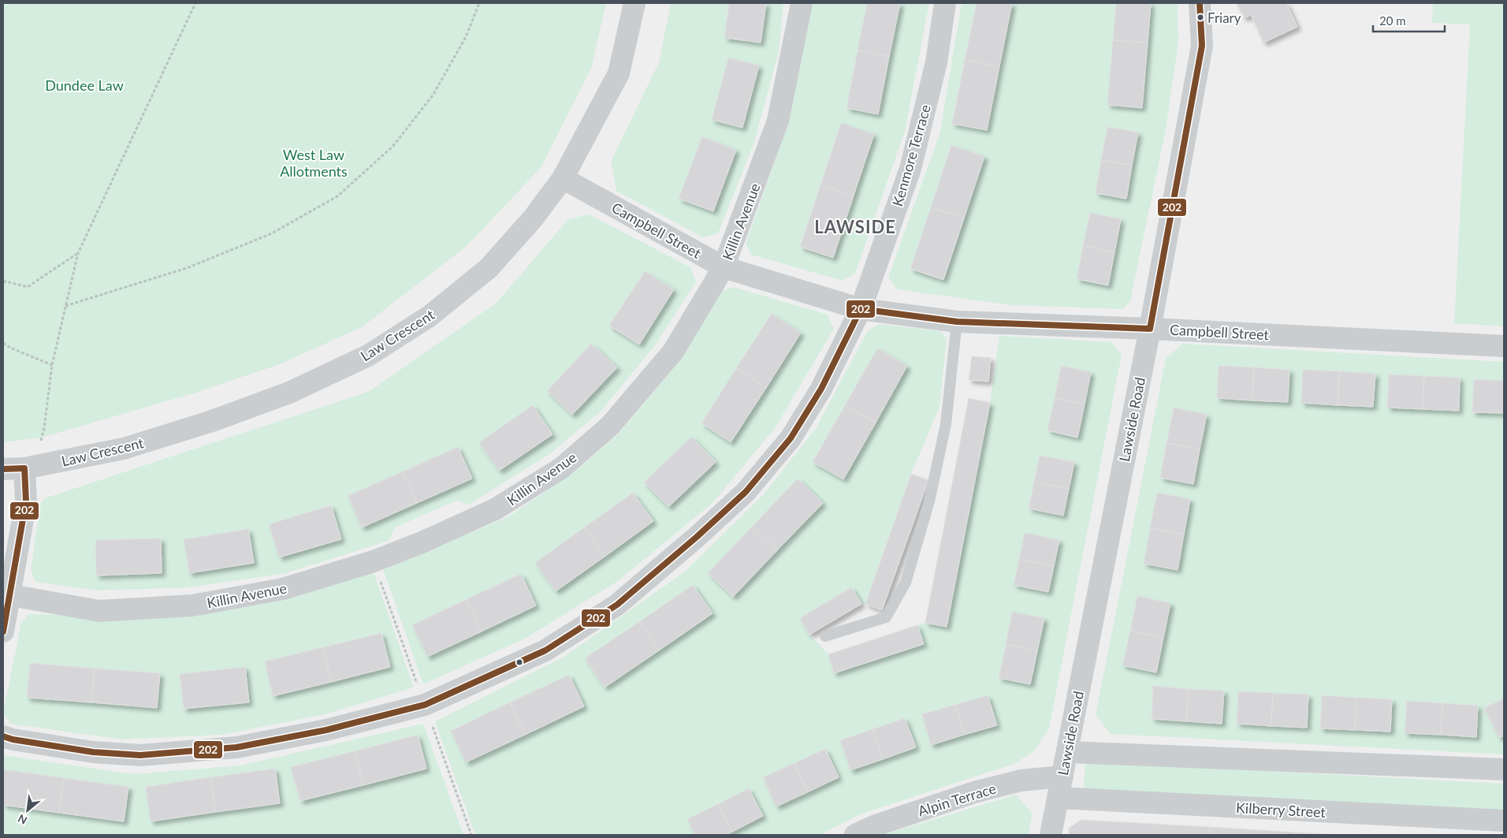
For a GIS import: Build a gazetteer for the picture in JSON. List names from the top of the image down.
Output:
{
  "streets": {
    "street": [
      "Kenmore Terrace",
      "Killin Avenue",
      "Campbell Street",
      "Law Crescent",
      "Lawside Road",
      "Alpin Terrace",
      "Kilberry Street"
    ]
  },
  "crossings": [
    ["Kenmore Terrace", "Campbell Street"],
    ["Killin Avenue", "Campbell Street"],
    ["Campbell Street", "Law Crescent"],
    ["Campbell Street", "Lawside Road"],
    ["Lawside Road", "Alpin Terrace"],
    ["Lawside Road", "Kilberry Street"]
  ],
  "districts": ["LAWSIDE"],
  "parks": ["Dundee Law", "West Law Allotments"],
  "places": ["Friary"],
  "lines": ["transit line 202"],
  "scale_bar": "20 m",
  "north": "bottom left"
}
